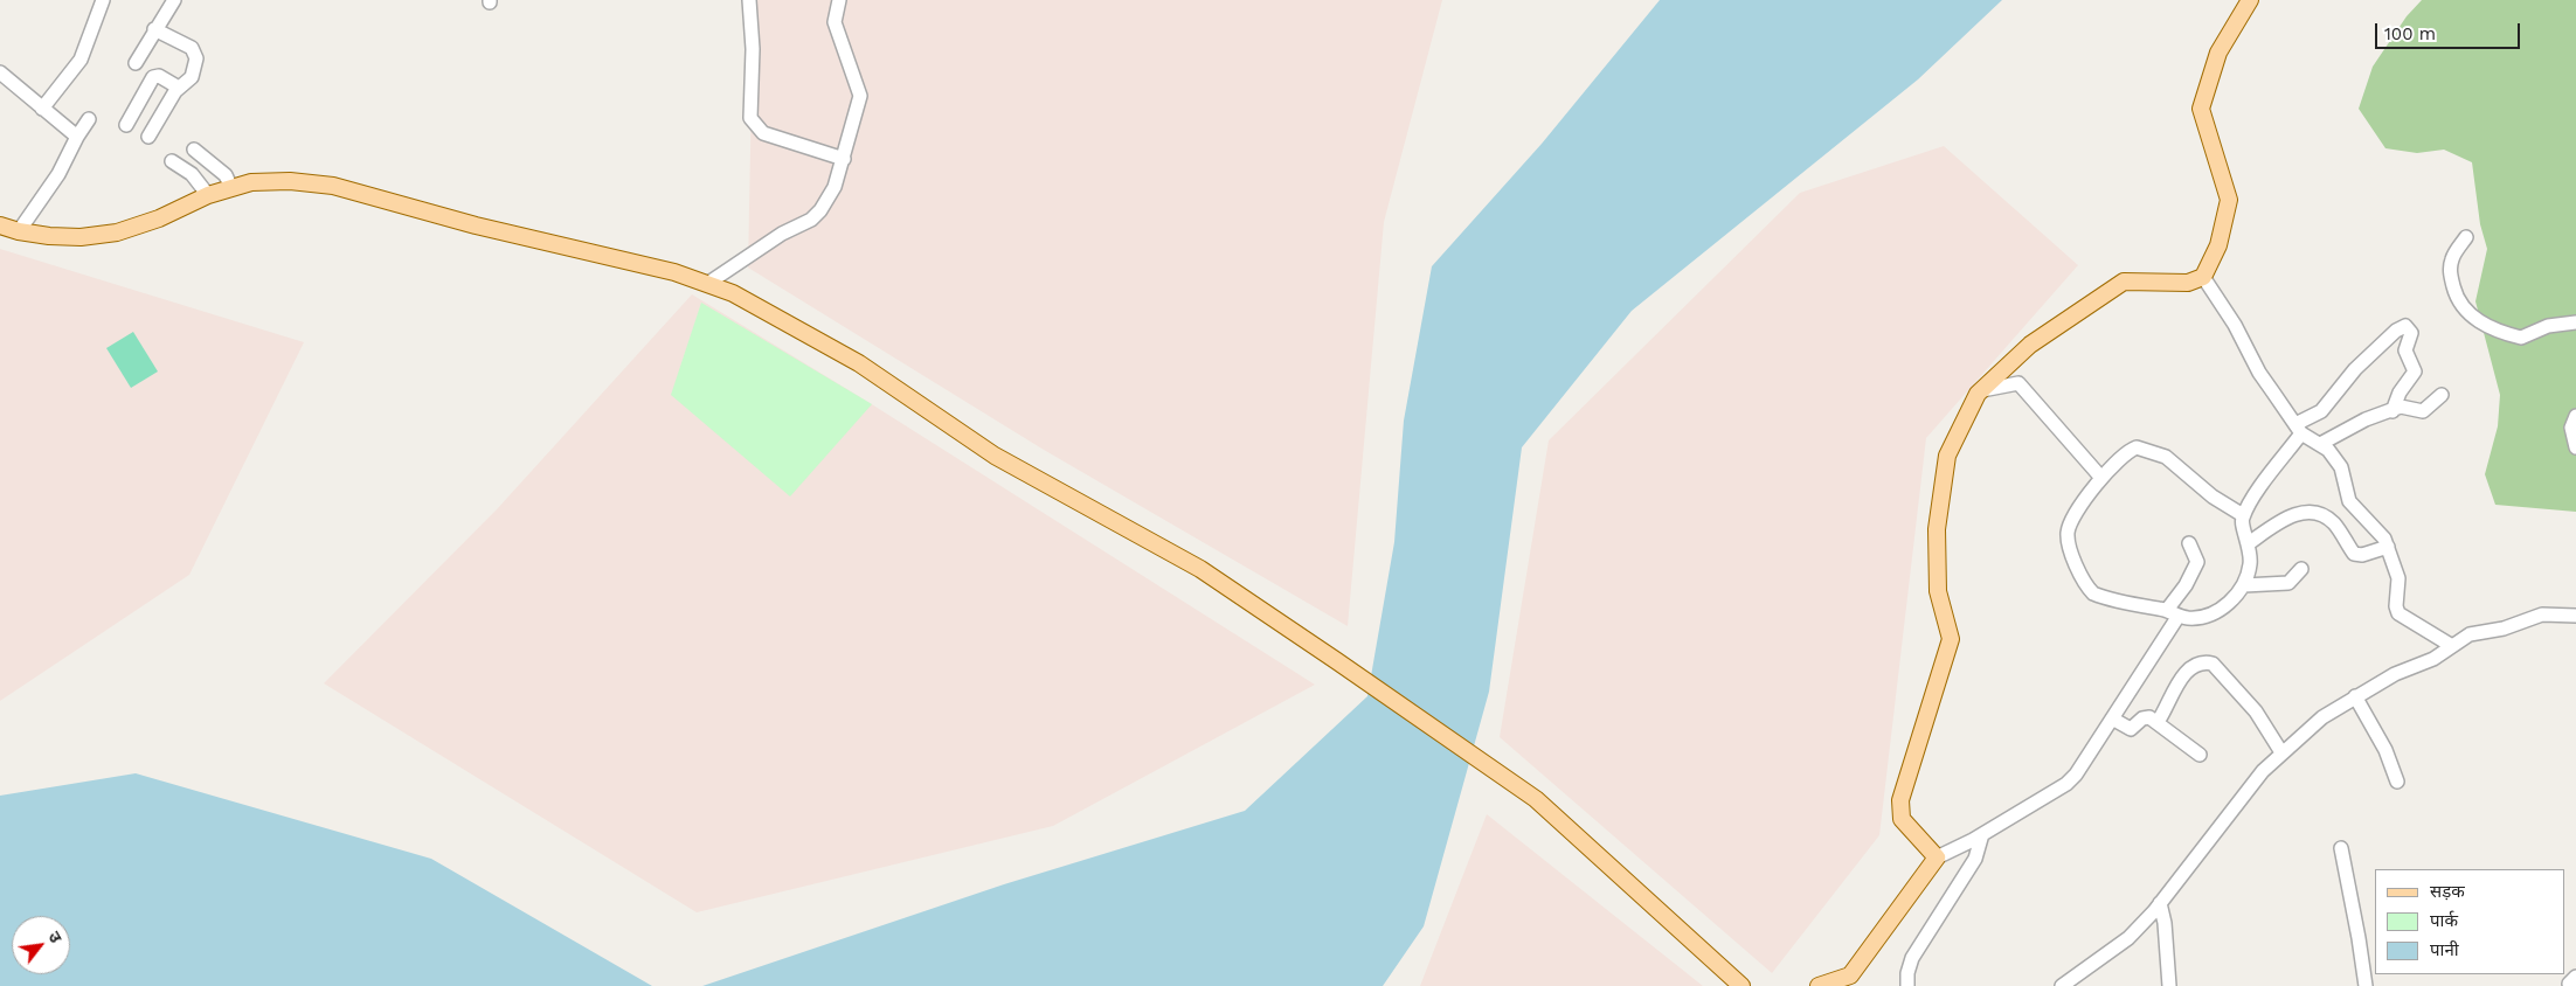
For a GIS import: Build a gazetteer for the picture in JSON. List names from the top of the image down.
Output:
{
  "legend": ["सड़क", "पार्क", "पानी"],
  "scale_bar": "100 m",
  "north": "top right"
}
